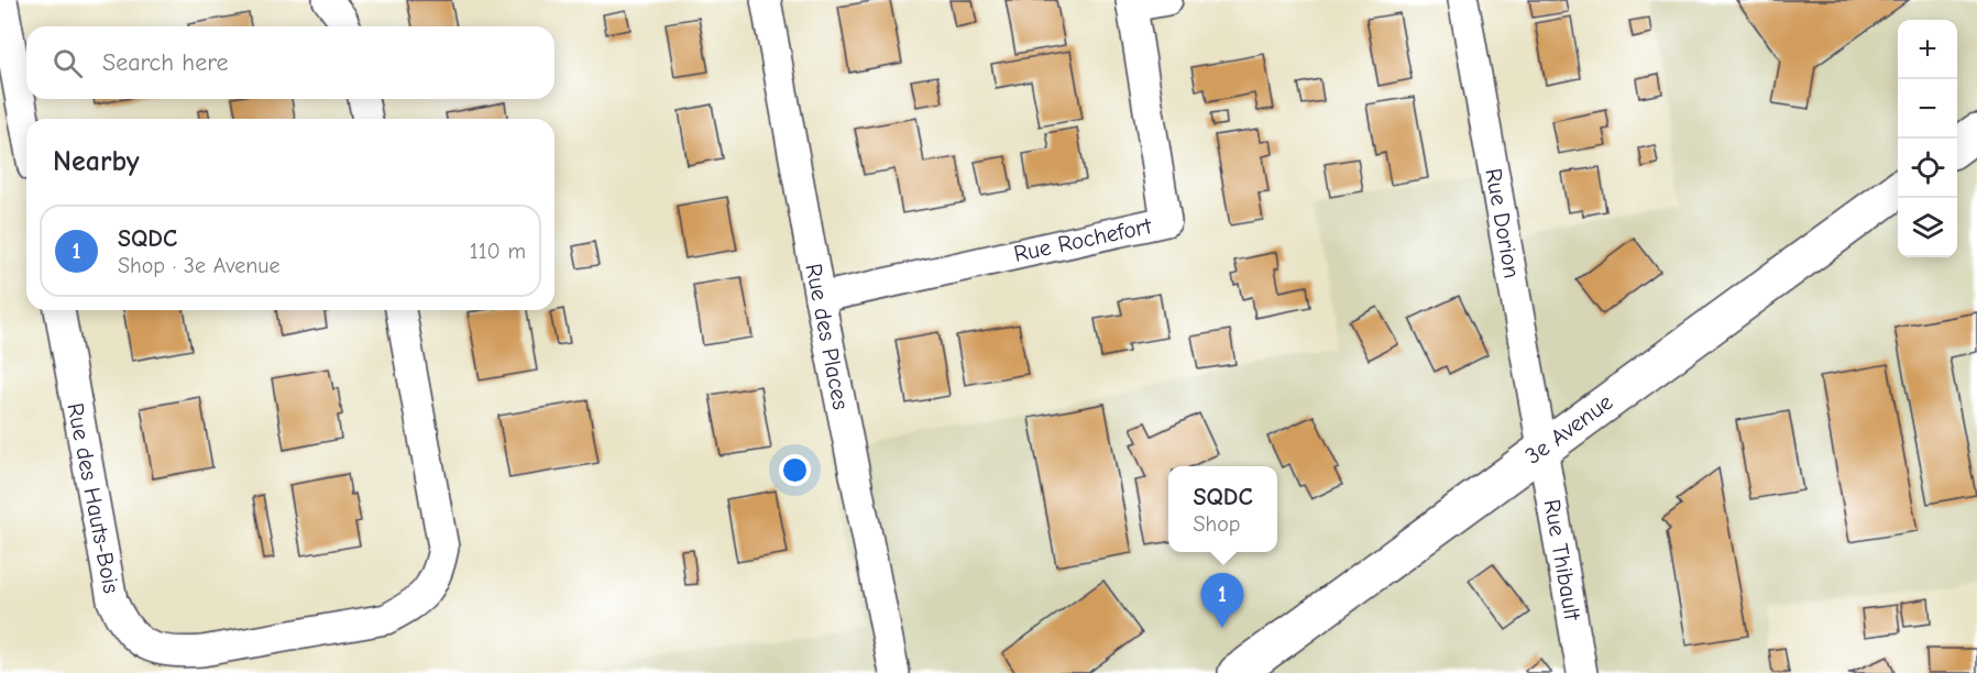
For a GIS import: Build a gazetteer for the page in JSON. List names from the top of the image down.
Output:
{
  "streets": {
    "main road": ["3e Avenue"],
    "street": [
      "Rue Dorion",
      "Rue Rochefort",
      "Rue des Places",
      "Rue des Hauts-Bois",
      "Rue Thibault"
    ]
  },
  "crossings": [
    ["Rue Dorion", "3e Avenue"],
    ["Rue Dorion", "Rue Thibault"],
    ["Rue Rochefort", "Rue des Places"],
    ["3e Avenue", "Rue Thibault"]
  ],
  "page": {
    "map_buttons": ["+", "−"],
    "search": "Search here",
    "heading": "Nearby",
    "list": [
      {
        "mark": "1",
        "name": "SQDC",
        "note": "Shop · 3e Avenue",
        "value": "110 m"
      }
    ],
    "popup": ["SQDC", "Shop"],
    "pins": "1"
  }
}
